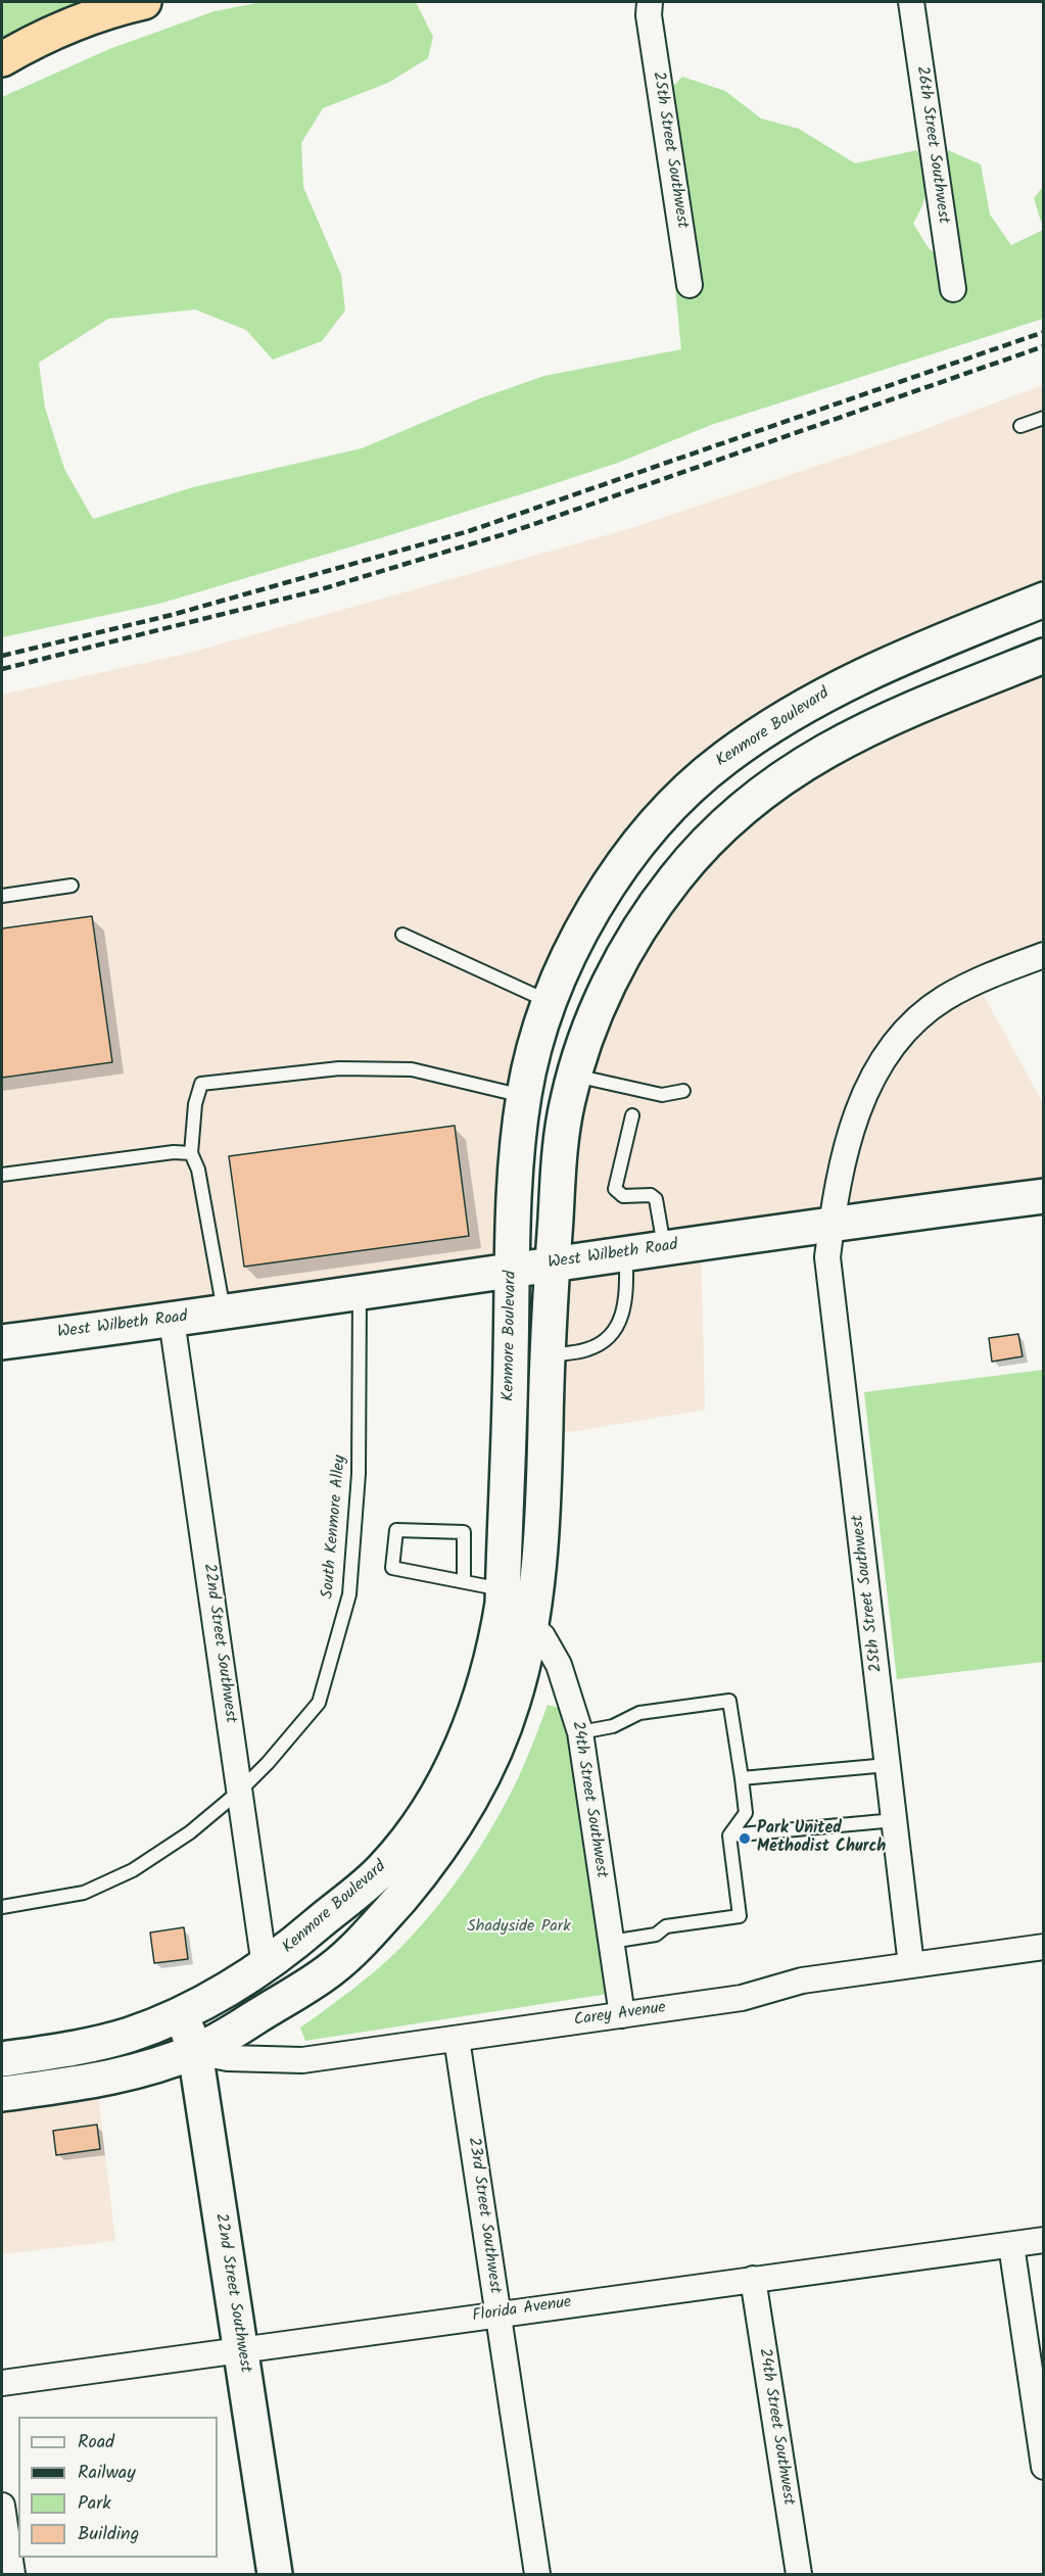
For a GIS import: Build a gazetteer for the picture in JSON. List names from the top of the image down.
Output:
{
  "streets": {
    "main road": ["Kenmore Boulevard", "West Wilbeth Road", "22nd Street Southwest"],
    "street": [
      "26th Street Southwest",
      "25th Street Southwest",
      "24th Street Southwest",
      "Carey Avenue",
      "23rd Street Southwest",
      "Florida Avenue"
    ],
    "lane": ["South Kenmore Alley"]
  },
  "crossings": [
    ["25th Street Southwest", "West Wilbeth Road"],
    ["25th Street Southwest", "Carey Avenue"],
    ["Kenmore Boulevard", "West Wilbeth Road"],
    ["Kenmore Boulevard", "22nd Street Southwest"],
    ["Kenmore Boulevard", "24th Street Southwest"],
    ["Kenmore Boulevard", "Carey Avenue"],
    ["West Wilbeth Road", "South Kenmore Alley"],
    ["West Wilbeth Road", "22nd Street Southwest"],
    ["South Kenmore Alley", "22nd Street Southwest"],
    ["22nd Street Southwest", "Carey Avenue"],
    ["22nd Street Southwest", "Florida Avenue"],
    ["24th Street Southwest", "Carey Avenue"],
    ["24th Street Southwest", "Florida Avenue"],
    ["Carey Avenue", "23rd Street Southwest"],
    ["23rd Street Southwest", "Florida Avenue"]
  ],
  "parks": ["Shadyside Park"],
  "places": ["Park United Methodist Church"],
  "legend": [
    "Road",
    "Railway",
    "Park",
    "Building"
  ]
}
